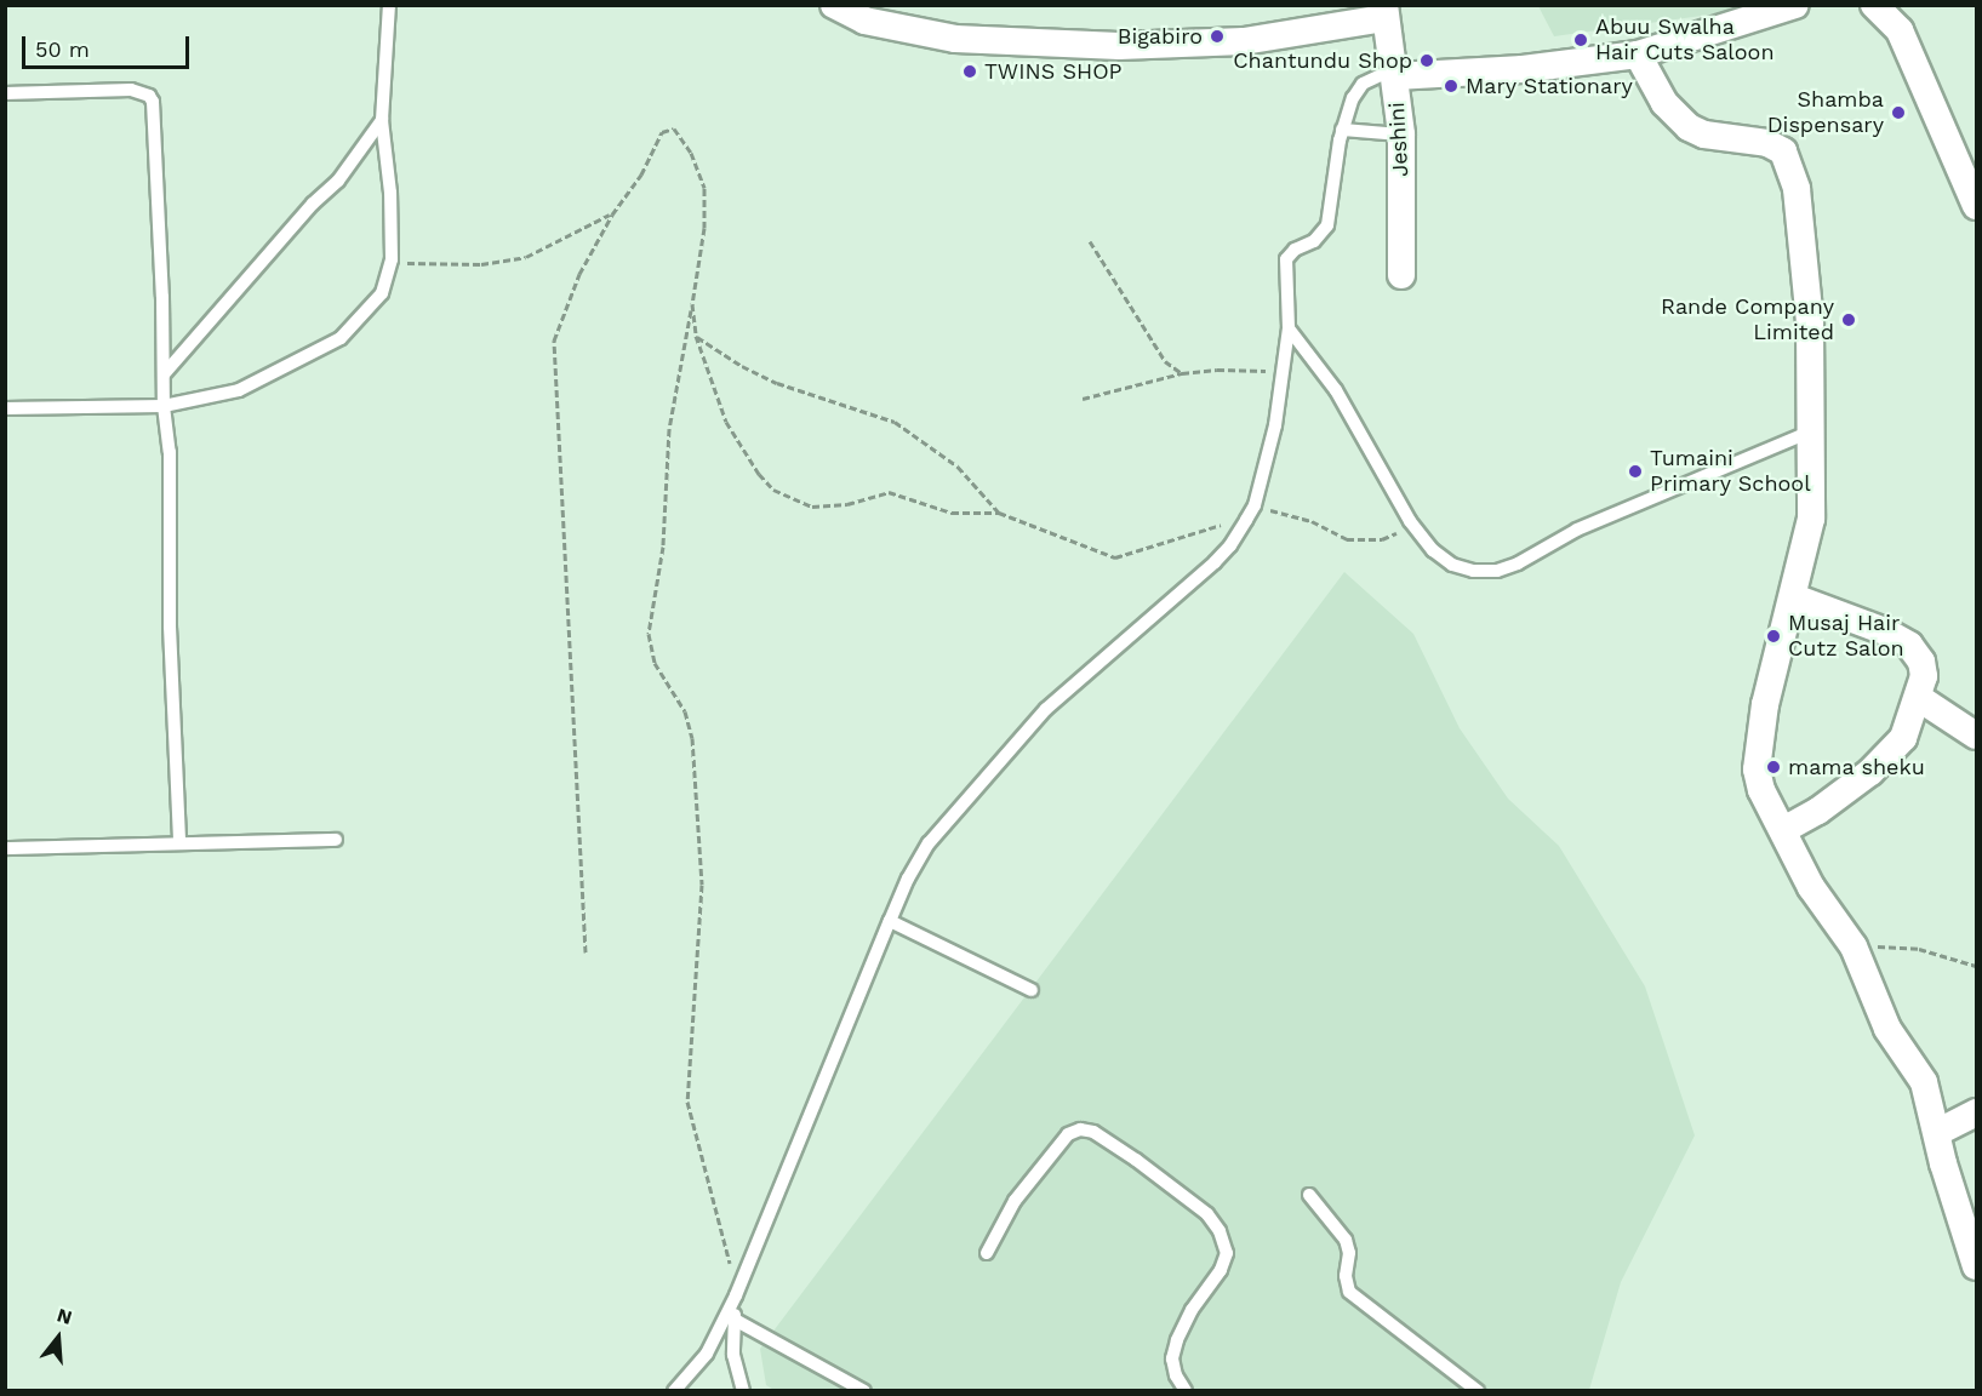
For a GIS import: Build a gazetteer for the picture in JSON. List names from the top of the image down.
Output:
{
  "streets": {
    "street": ["Jeshini"]
  },
  "places": [
    "Bigabiro",
    "Abuu Swalha Hair Cuts Saloon",
    "Chantundu Shop",
    "TWINS SHOP",
    "Mary Stationary",
    "Shamba Dispensary",
    "Rande Company Limited",
    "Tumaini Primary School",
    "Musaj Hair Cutz Salon",
    "mama sheku"
  ],
  "scale_bar": "50 m",
  "north": "top"
}
